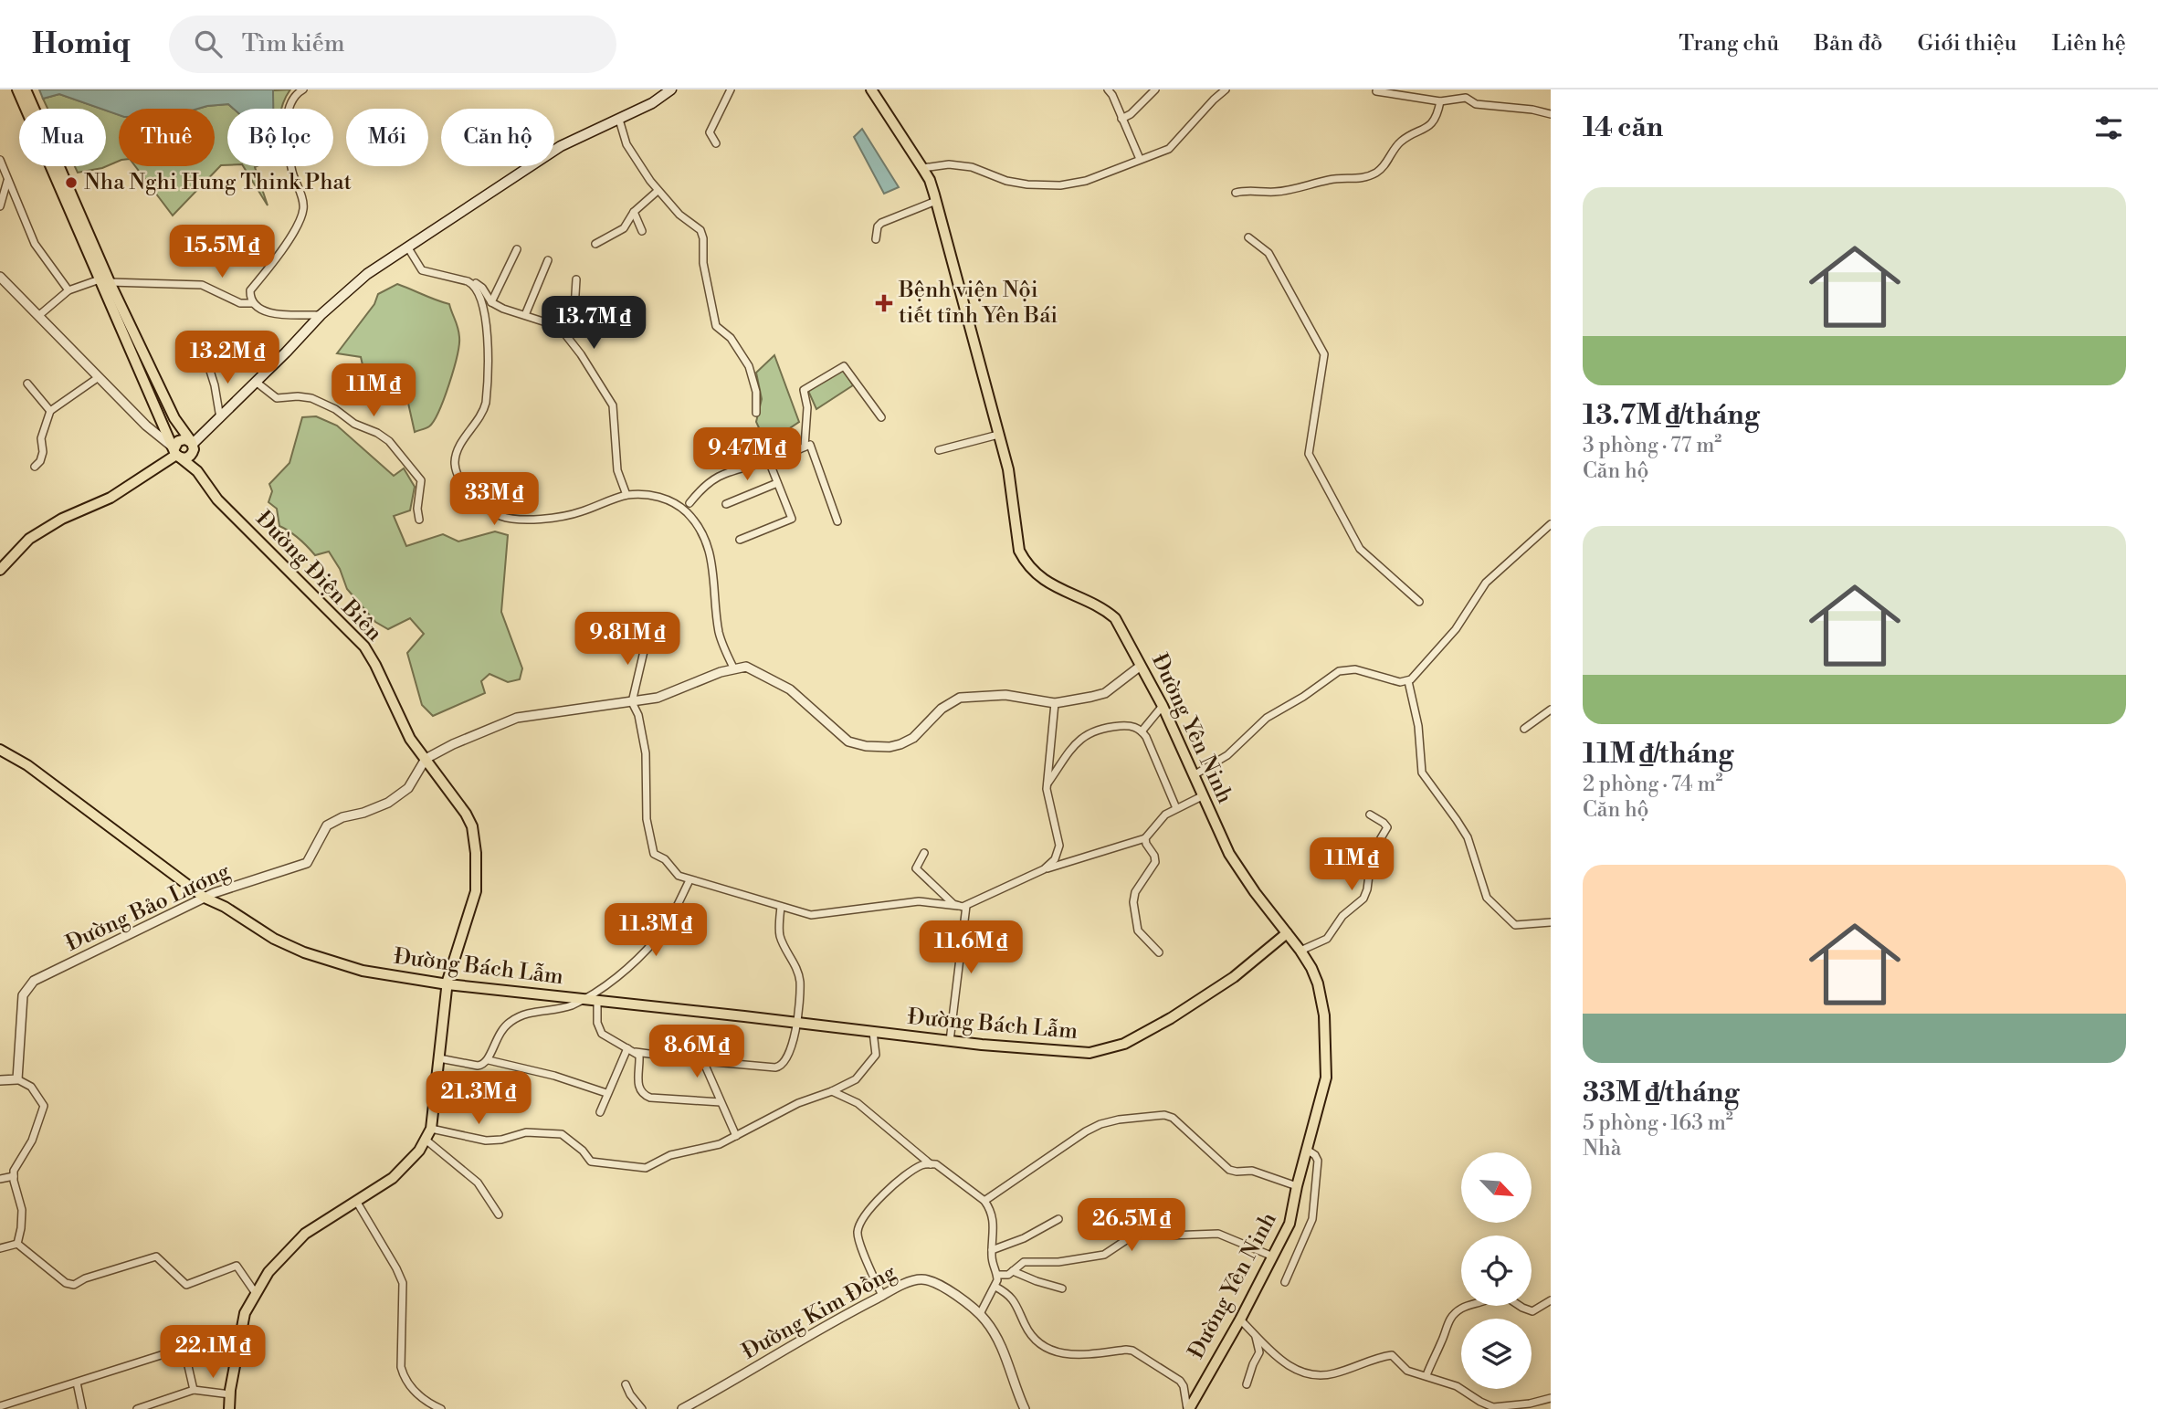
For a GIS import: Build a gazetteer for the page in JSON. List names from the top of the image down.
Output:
{
  "streets": {
    "main road": ["Đường Điện Biên", "Đường Yên Ninh", "Đường Bách Lẫm"],
    "street": ["Đường Bảo Lương", "Đường Kim Đồng"]
  },
  "crossings": [
    ["Đường Điện Biên", "Đường Bảo Lương"],
    ["Đường Điện Biên", "Đường Bách Lẫm"],
    ["Đường Yên Ninh", "Đường Bách Lẫm"],
    ["Đường Bảo Lương", "Đường Bách Lẫm"]
  ],
  "places": {
    "other": ["Nha Nghi Hung Think Phat"],
    "health": ["Bệnh viện Nội tiết tỉnh Yên Bái"]
  },
  "north": "bottom right",
  "page": {
    "header": "Homiq",
    "search": "Tìm kiếm",
    "nav": [
      "Trang chủ",
      "Bản đồ",
      "Giới thiệu",
      "Liên hệ"
    ],
    "heading": "14 căn",
    "chip": [
      "Mua",
      "Thuê",
      "Bộ lọc",
      "Mới",
      "Căn hộ"
    ],
    "list": [
      {
        "name": "13.7M ₫/tháng",
        "note": "3 phòng · 77 m² · Căn hộ"
      },
      {
        "name": "11M ₫/tháng",
        "note": "2 phòng · 74 m² · Căn hộ"
      },
      {
        "name": "33M ₫/tháng",
        "note": "5 phòng · 163 m² · Nhà"
      }
    ],
    "price": [
      "15.5M ₫",
      "13.7M ₫",
      "13.2M ₫",
      "11M ₫",
      "9.47M ₫",
      "33M ₫",
      "9.81M ₫",
      "11M ₫",
      "11.3M ₫",
      "11.6M ₫",
      "8.6M ₫",
      "21.3M ₫",
      "26.5M ₫",
      "22.1M ₫"
    ]
  }
}
